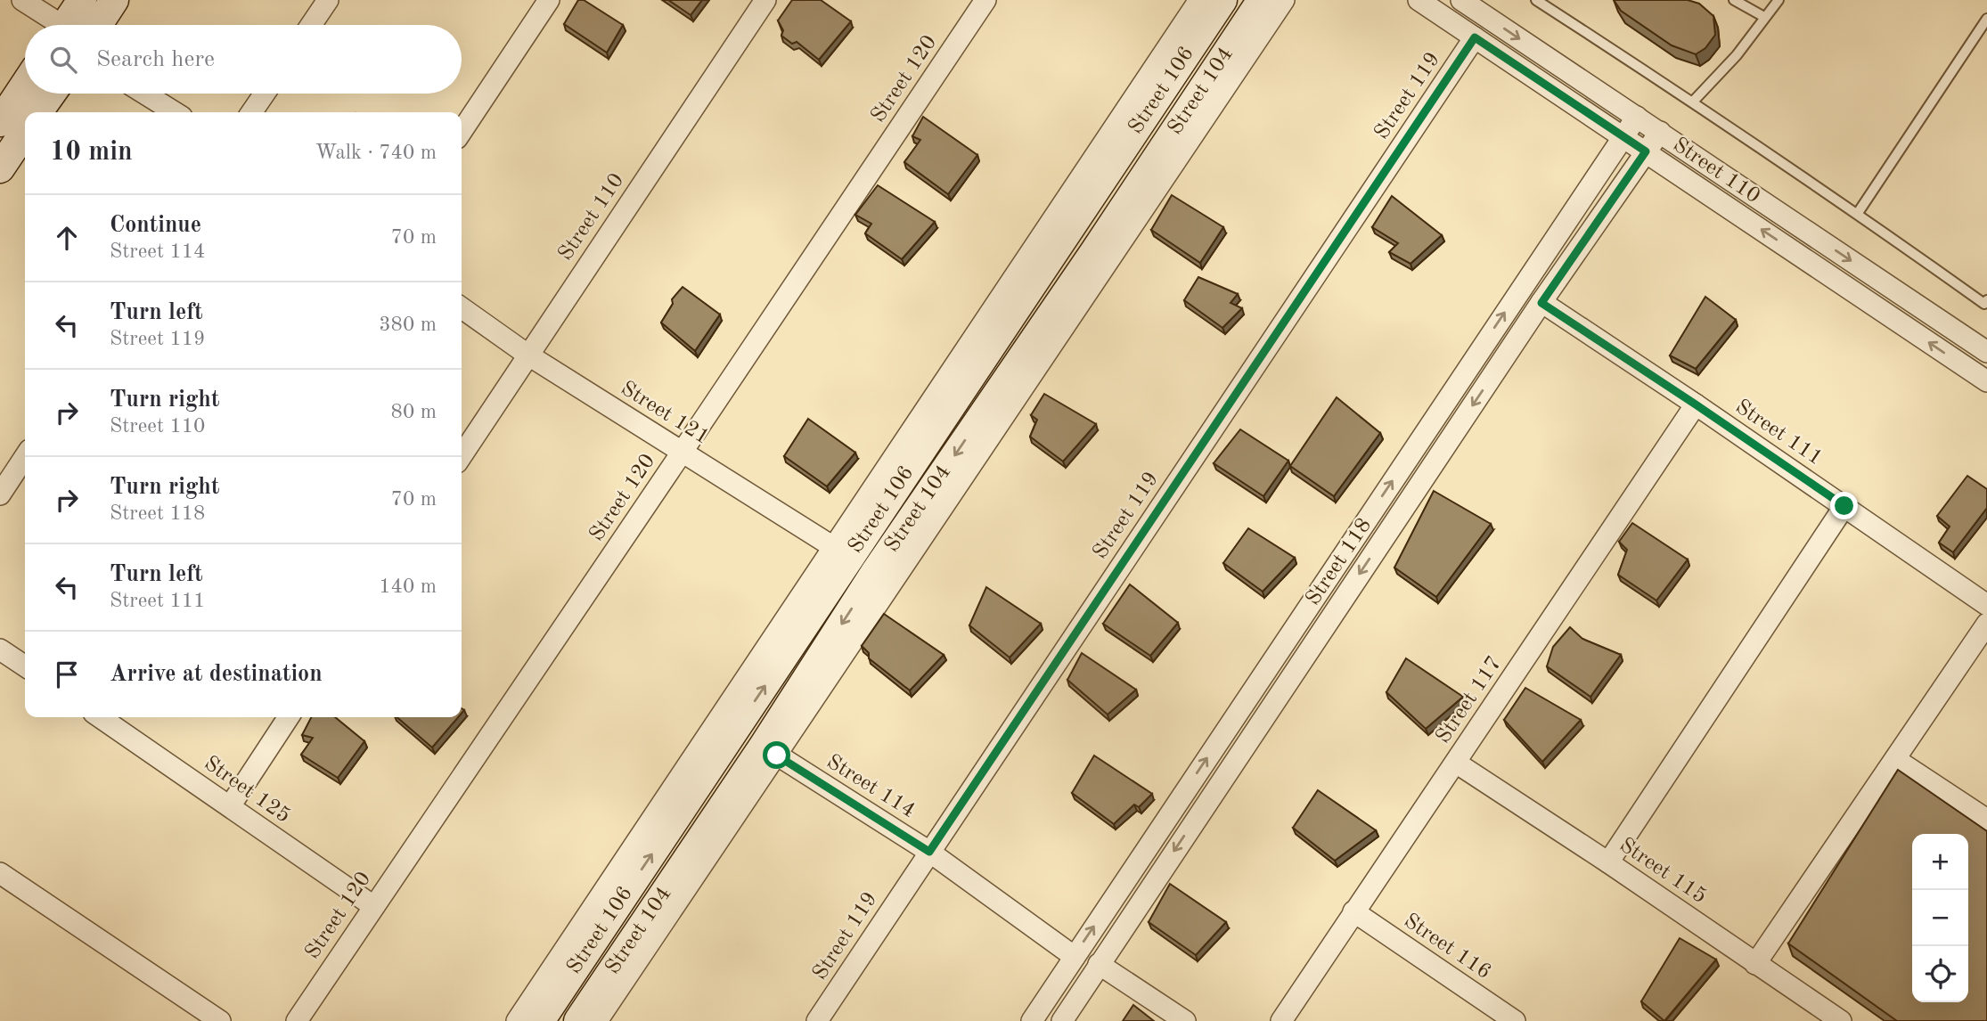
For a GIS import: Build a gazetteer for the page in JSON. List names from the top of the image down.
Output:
{
  "streets": {
    "street": [
      "Street 120",
      "Street 106",
      "Street 104",
      "Street 119",
      "Street 110",
      "Street 121",
      "Street 111",
      "Street 118",
      "Street 117",
      "Street 114",
      "Street 125",
      "Street 115",
      "Street 116"
    ]
  },
  "crossings": [
    ["Street 120", "Street 121"],
    ["Street 120", "Street 125"],
    ["Street 106", "Street 121"],
    ["Street 104", "Street 114"],
    ["Street 119", "Street 110"],
    ["Street 119", "Street 114"],
    ["Street 110", "Street 121"],
    ["Street 110", "Street 118"],
    ["Street 111", "Street 118"],
    ["Street 111", "Street 117"],
    ["Street 117", "Street 115"],
    ["Street 117", "Street 116"]
  ],
  "page": {
    "search": "Search here",
    "heading": ["10 min", "Walk · 740 m"],
    "list": [
      ["Continue", "Street 114", "70 m"],
      ["Turn left", "Street 119", "380 m"],
      ["Turn right", "Street 110", "80 m"],
      ["Turn right", "Street 118", "70 m"],
      ["Turn left", "Street 111", "140 m"],
      "Arrive at destination"
    ],
    "map_buttons": ["+", "−"]
  }
}
